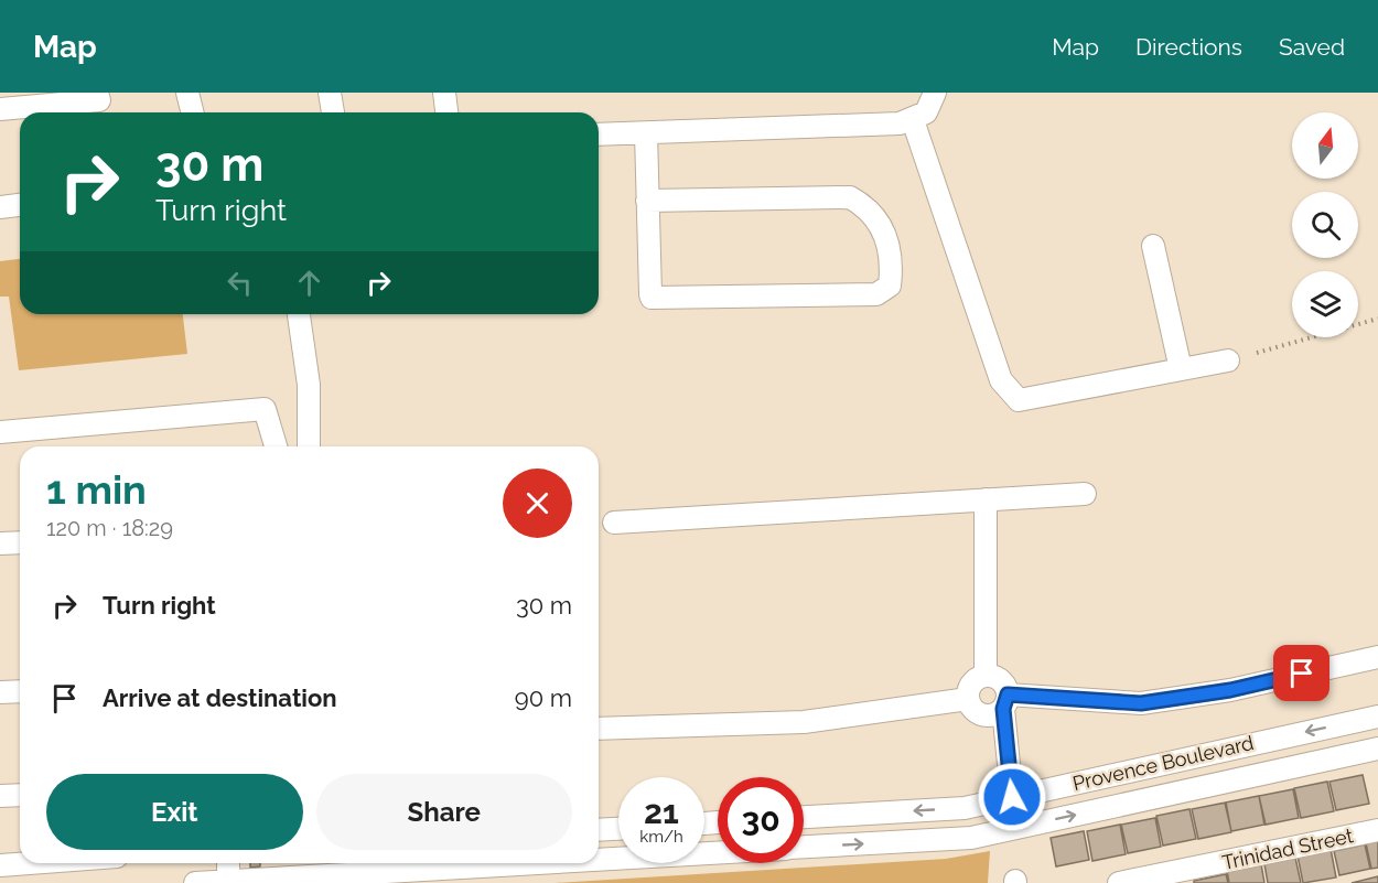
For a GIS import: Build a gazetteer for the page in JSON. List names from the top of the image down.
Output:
{
  "streets": {
    "street": ["Provence Boulevard", "Trinidad Street"]
  },
  "north": "top",
  "page": {
    "header": "Map",
    "nav": ["Map", "Directions", "Saved"],
    "turn": ["30 m", "Turn right"],
    "heading": ["1 min", "120 m · 18:29"],
    "list": [
      {
        "name": "Turn right",
        "value": "30 m"
      },
      {
        "name": "Arrive at destination",
        "value": "90 m"
      }
    ],
    "buttons": ["Exit", "Share"],
    "speed": "21 km/h",
    "limit": "30"
  }
}
